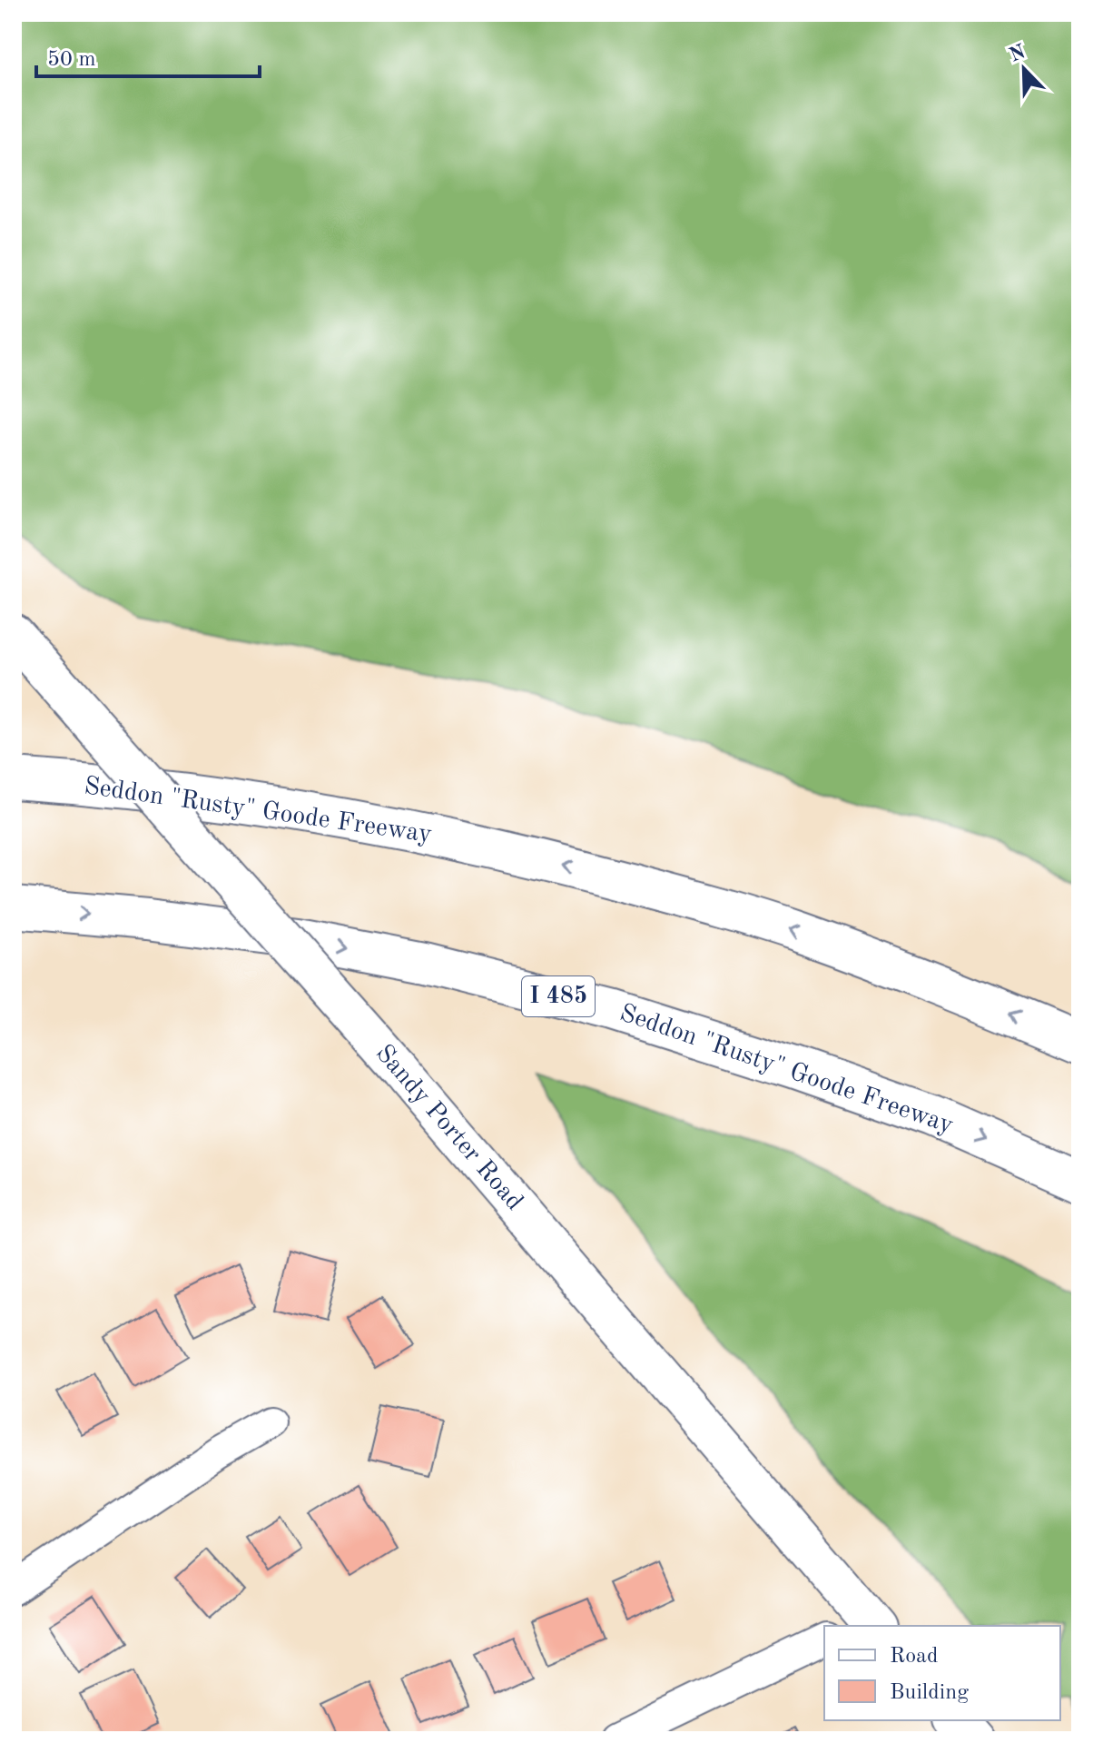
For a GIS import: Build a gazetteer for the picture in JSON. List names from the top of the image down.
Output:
{
  "streets": {
    "main road": ["Seddon \"Rusty\" Goode Freeway", "I 485", "Sandy Porter Road"]
  },
  "legend": ["Road", "Building"],
  "scale_bar": "50 m",
  "north": "top left"
}
